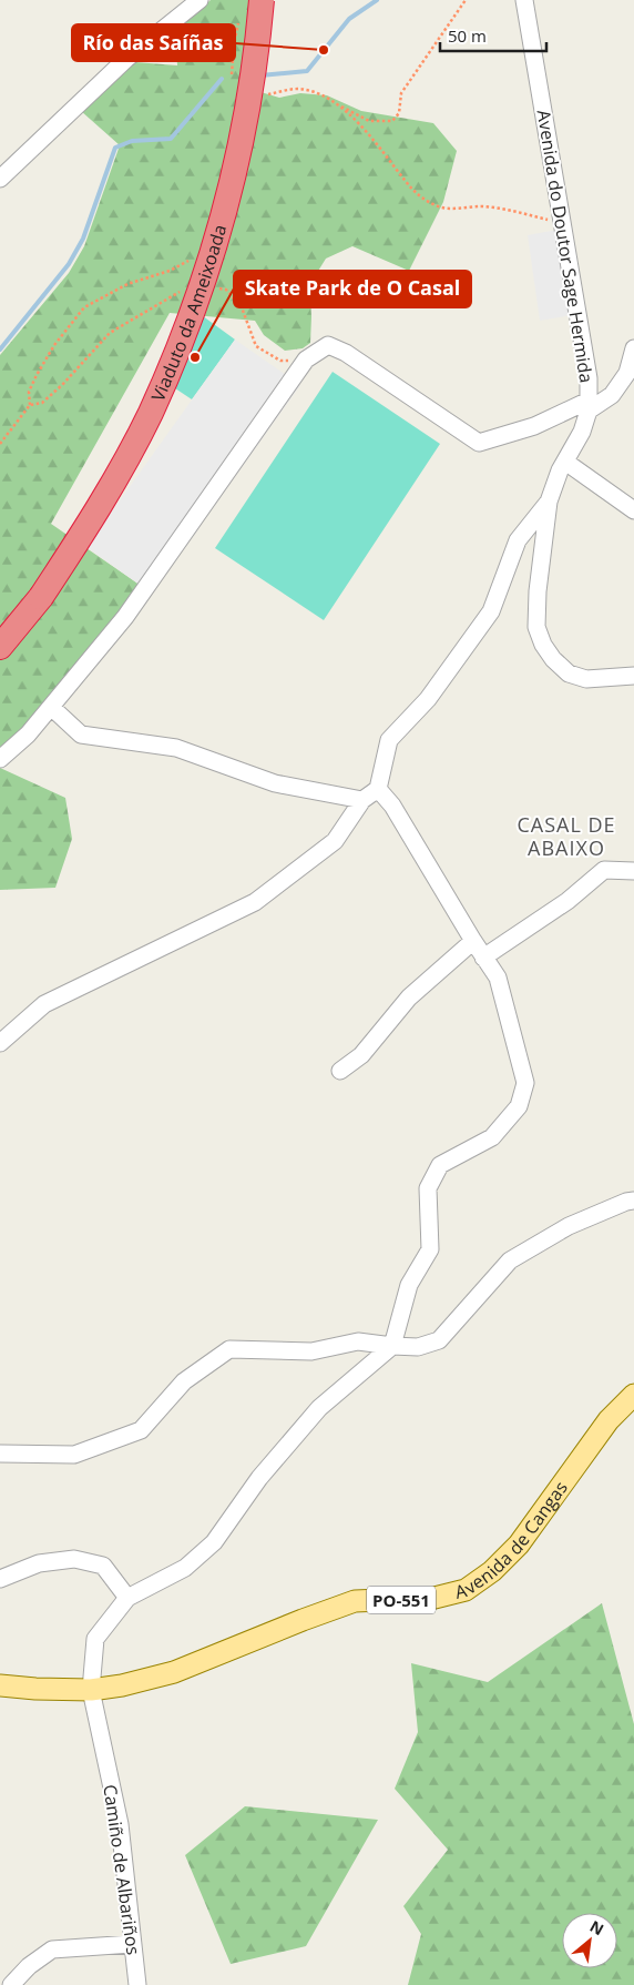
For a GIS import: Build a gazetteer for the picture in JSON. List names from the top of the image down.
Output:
{
  "streets": {
    "highway": ["Viaduto da Ameixoada"],
    "main road": ["Avenida de Cangas", "PO-551"],
    "street": ["Avenida do Doutor Sage Hermida", "Camiño de Albariños"]
  },
  "crossings": [
    ["Avenida de Cangas", "PO-551"],
    ["Avenida de Cangas", "Camiño de Albariños"],
    ["PO-551", "Camiño de Albariños"]
  ],
  "districts": ["CASAL DE ABAIXO"],
  "places": ["Río das Saíñas", "Skate Park de O Casal"],
  "scale_bar": "50 m",
  "north": "top right"
}
